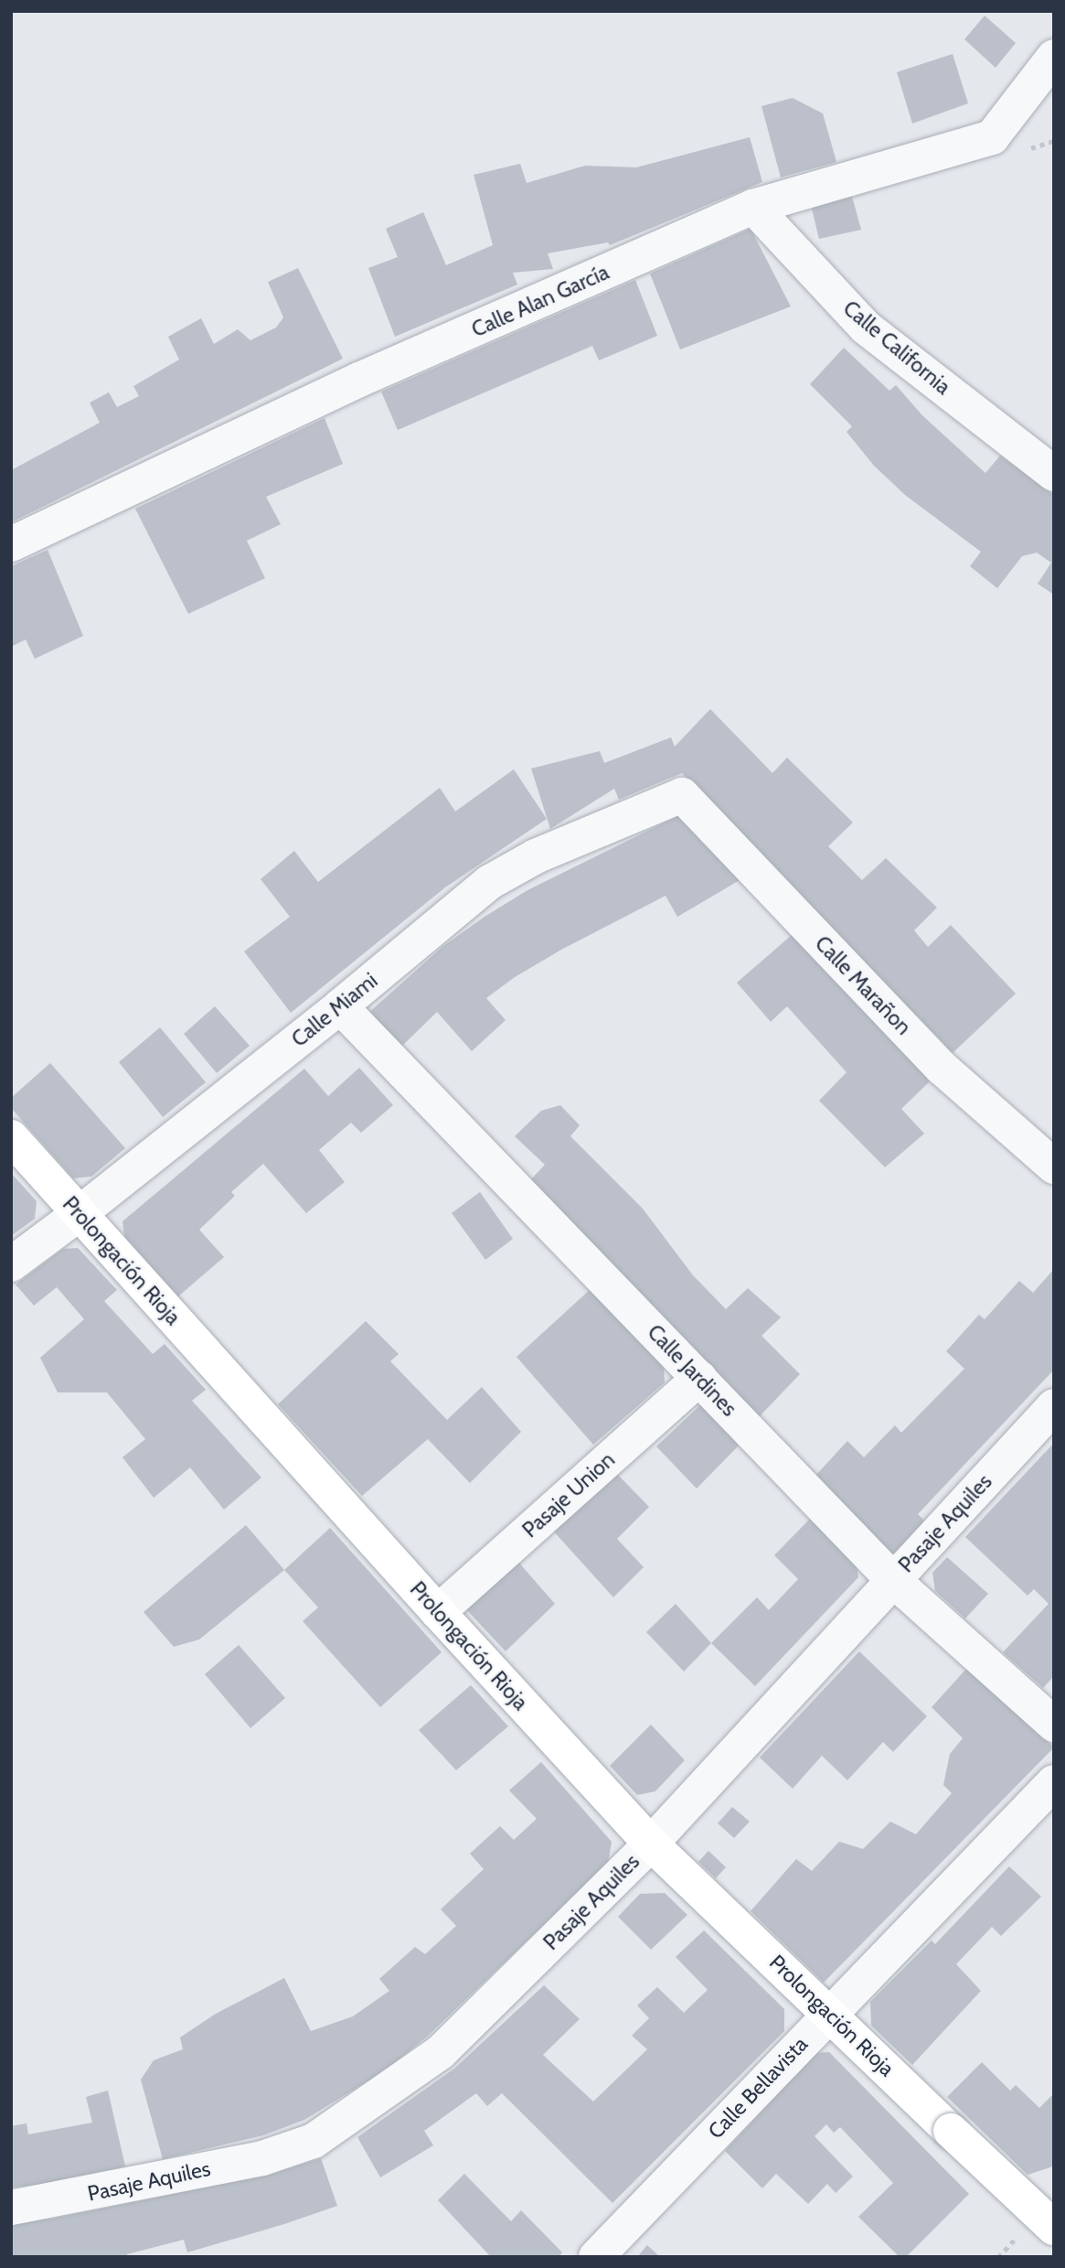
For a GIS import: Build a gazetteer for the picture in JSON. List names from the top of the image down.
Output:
{
  "streets": {
    "street": [
      "Calle Alan García",
      "Calle California",
      "Calle Marañon",
      "Calle Miami",
      "Prolongación Rioja",
      "Calle Jardines",
      "Pasaje Union",
      "Pasaje Aquiles",
      "Calle Bellavista"
    ]
  },
  "crossings": [
    ["Calle Alan García", "Calle California"],
    ["Calle Marañon", "Calle Miami"],
    ["Calle Miami", "Prolongación Rioja"],
    ["Calle Miami", "Calle Jardines"],
    ["Prolongación Rioja", "Pasaje Union"],
    ["Prolongación Rioja", "Pasaje Aquiles"],
    ["Prolongación Rioja", "Calle Bellavista"],
    ["Calle Jardines", "Pasaje Union"],
    ["Calle Jardines", "Pasaje Aquiles"]
  ]
}
